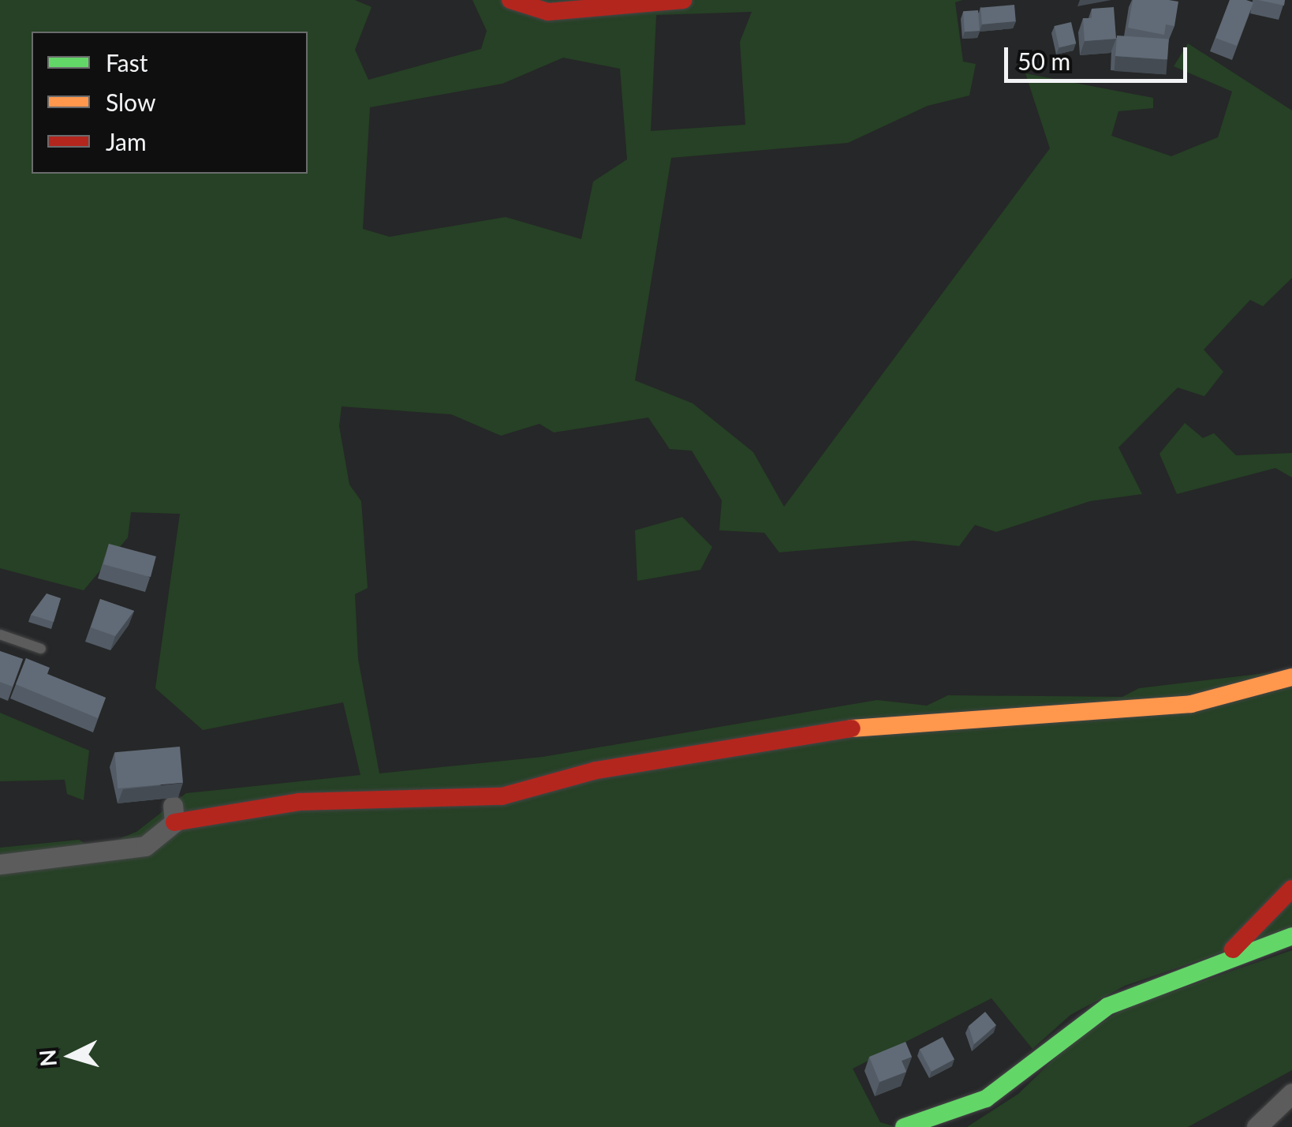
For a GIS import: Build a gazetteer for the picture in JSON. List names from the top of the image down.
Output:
{
  "legend": ["Fast", "Slow", "Jam"],
  "scale_bar": "50 m",
  "north": "left"
}
